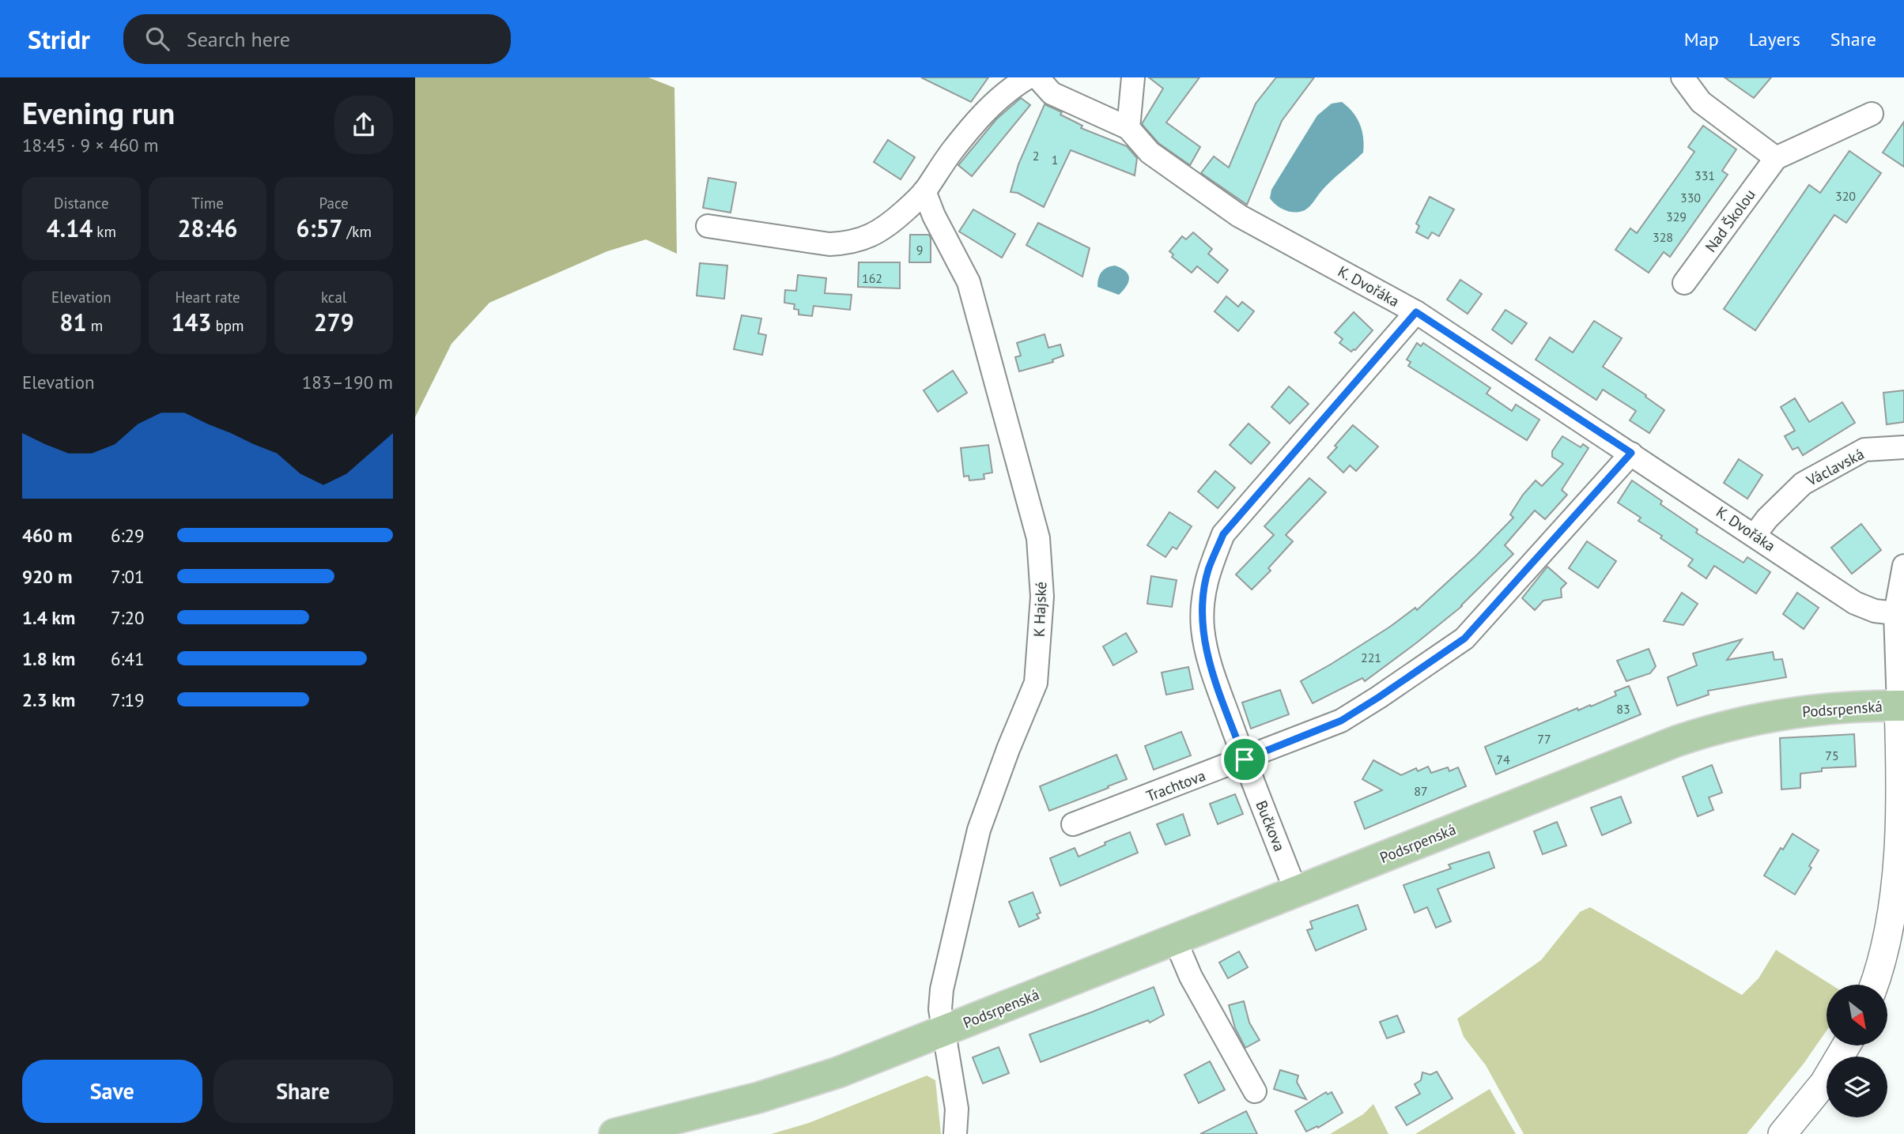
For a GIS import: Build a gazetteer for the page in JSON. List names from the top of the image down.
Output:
{
  "streets": {
    "main road": ["Podsrpenská"],
    "street": [
      "Nad Školou",
      "K. Dvořáka",
      "Václavská",
      "K Hajské",
      "Trachtova",
      "Bučkova"
    ]
  },
  "crossings": [
    ["K. Dvořáka", "Václavská"],
    ["K. Dvořáka", "Trachtova"],
    ["K. Dvořáka", "Bučkova"],
    ["K Hajské", "Podsrpenská"],
    ["Podsrpenská", "Bučkova"],
    ["Trachtova", "Bučkova"]
  ],
  "house_numbers": [
    "2",
    "1",
    "331",
    "320",
    "330",
    "329",
    "328",
    "9",
    "162",
    "221",
    "83",
    "77",
    "75",
    "74",
    "87"
  ],
  "north": "bottom right",
  "page": {
    "header": "Stridr",
    "search": "Search here",
    "nav": ["Map", "Layers", "Share"],
    "heading": ["Evening run", "18:45 · 9 × 460 m"],
    "stats": [
      ["Distance", "4.14 km"],
      ["Time", "28:46"],
      ["Pace", "6:57 /km"],
      ["Elevation", "81 m"],
      ["Heart rate", "143 bpm"],
      ["kcal", "279"]
    ],
    "chart": ["Elevation", "183–190 m"],
    "list": [
      {
        "name": "460 m",
        "note": "6:29"
      },
      {
        "name": "920 m",
        "note": "7:01"
      },
      {
        "name": "1.4 km",
        "note": "7:20"
      },
      {
        "name": "1.8 km",
        "note": "6:41"
      },
      {
        "name": "2.3 km",
        "note": "7:19"
      }
    ],
    "buttons": ["Save", "Share"]
  }
}
